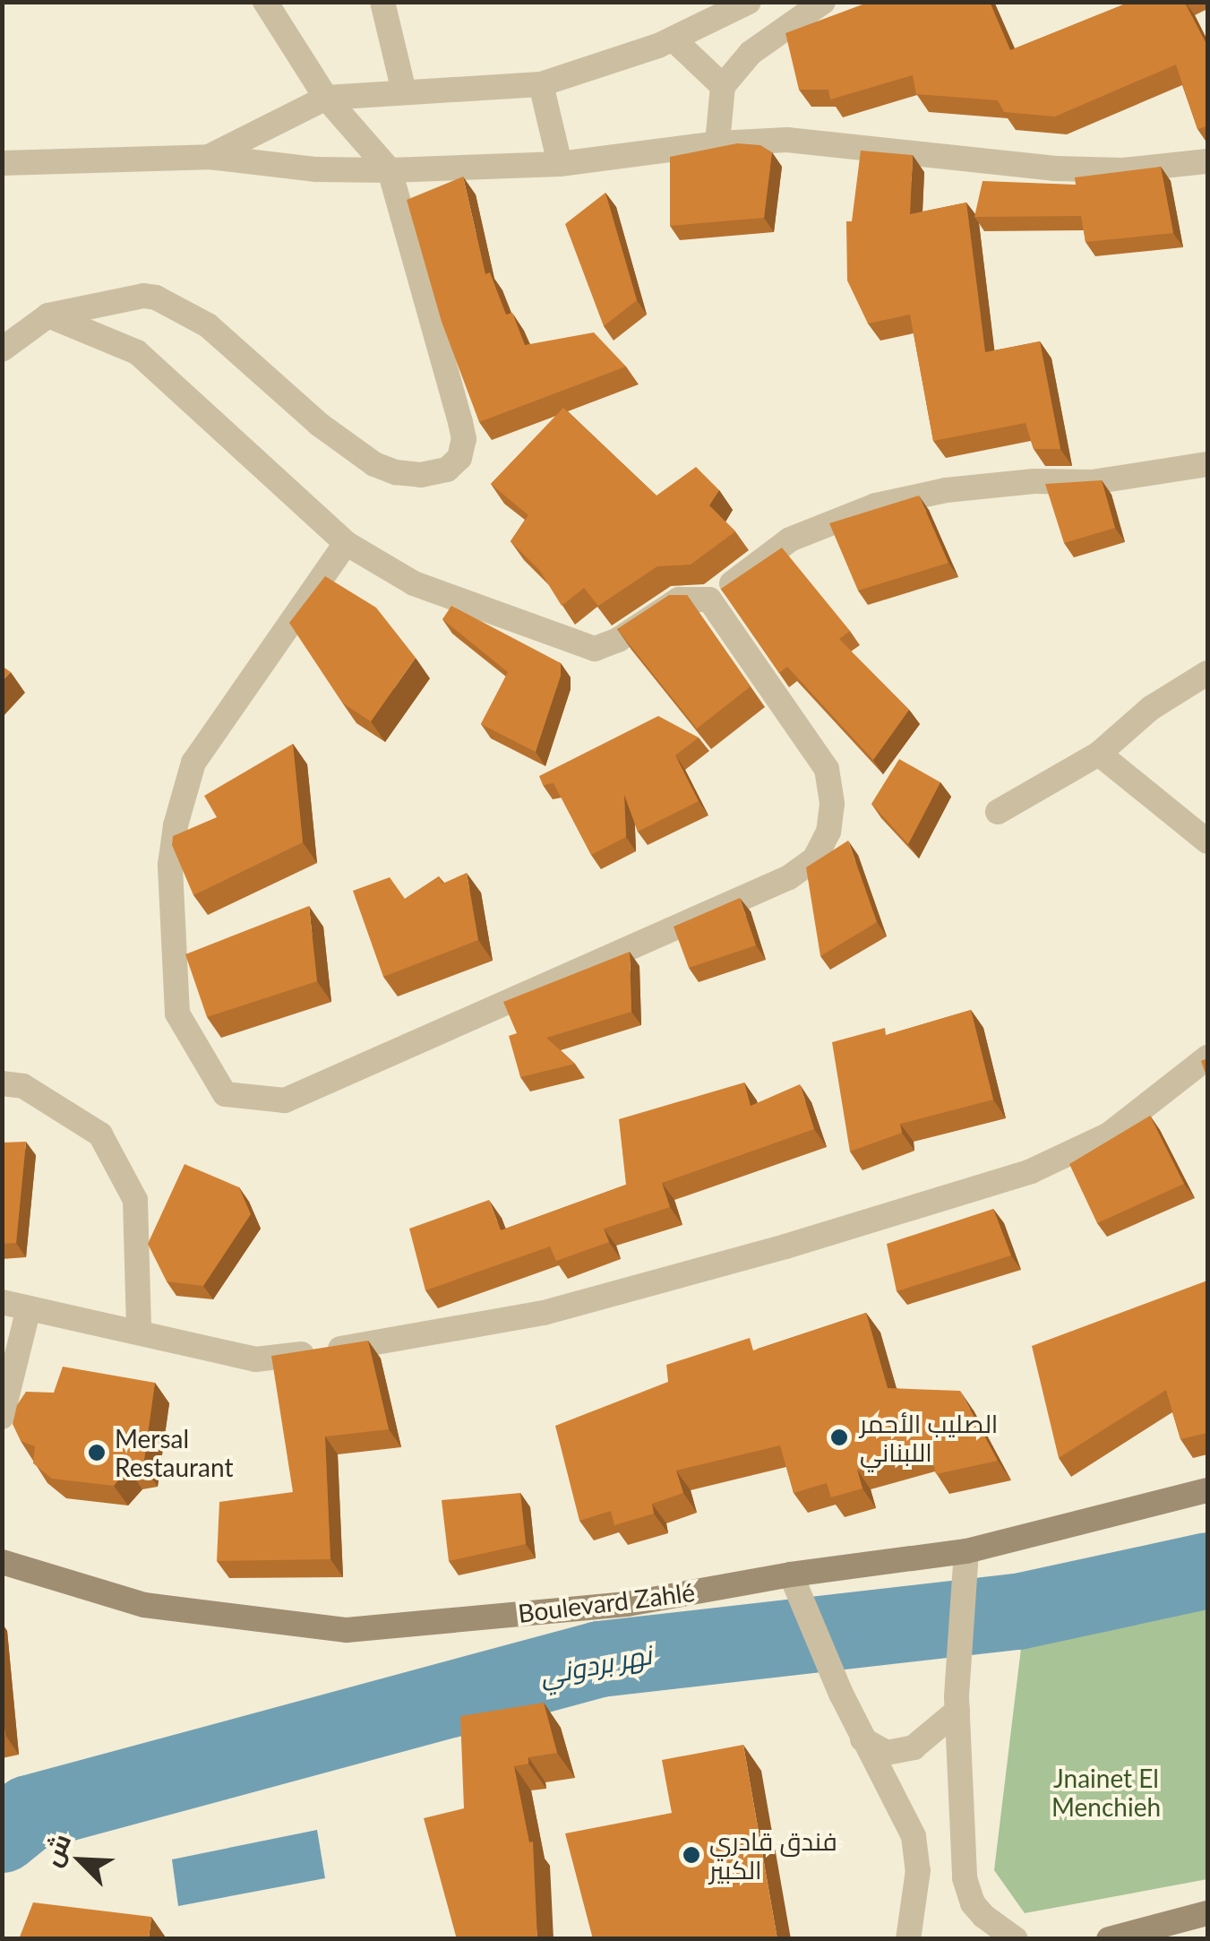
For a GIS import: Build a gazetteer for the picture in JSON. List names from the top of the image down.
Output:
{
  "streets": {
    "main road": ["Boulevard Zahlé"]
  },
  "water": ["نهر بردوني"],
  "parks": ["Jnainet El Menchieh"],
  "places": ["الصليب الأحمر اللبناني", "Mersal Restaurant", "فندق قادري الكبير"],
  "north": "top left"
}
